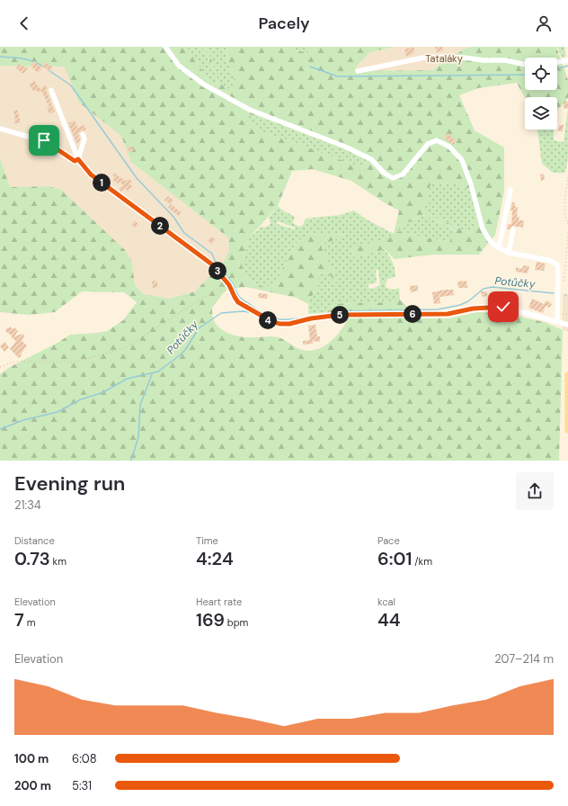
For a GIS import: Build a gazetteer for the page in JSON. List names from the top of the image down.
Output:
{
  "streets": {
    "street": ["Tataláky"]
  },
  "water": ["Potůčky"],
  "page": {
    "header": "Pacely",
    "pins": [
      "1",
      "2",
      "3",
      "6",
      "5",
      "4"
    ],
    "heading": ["Evening run", "21:34"],
    "stats": [
      ["Distance", "0.73 km"],
      ["Time", "4:24"],
      ["Pace", "6:01 /km"],
      ["Elevation", "7 m"],
      ["Heart rate", "169 bpm"],
      ["kcal", "44"]
    ],
    "chart": ["Elevation", "207–214 m"],
    "list": [
      {
        "name": "100 m",
        "note": "6:08"
      },
      {
        "name": "200 m",
        "note": "5:31"
      }
    ]
  }
}
